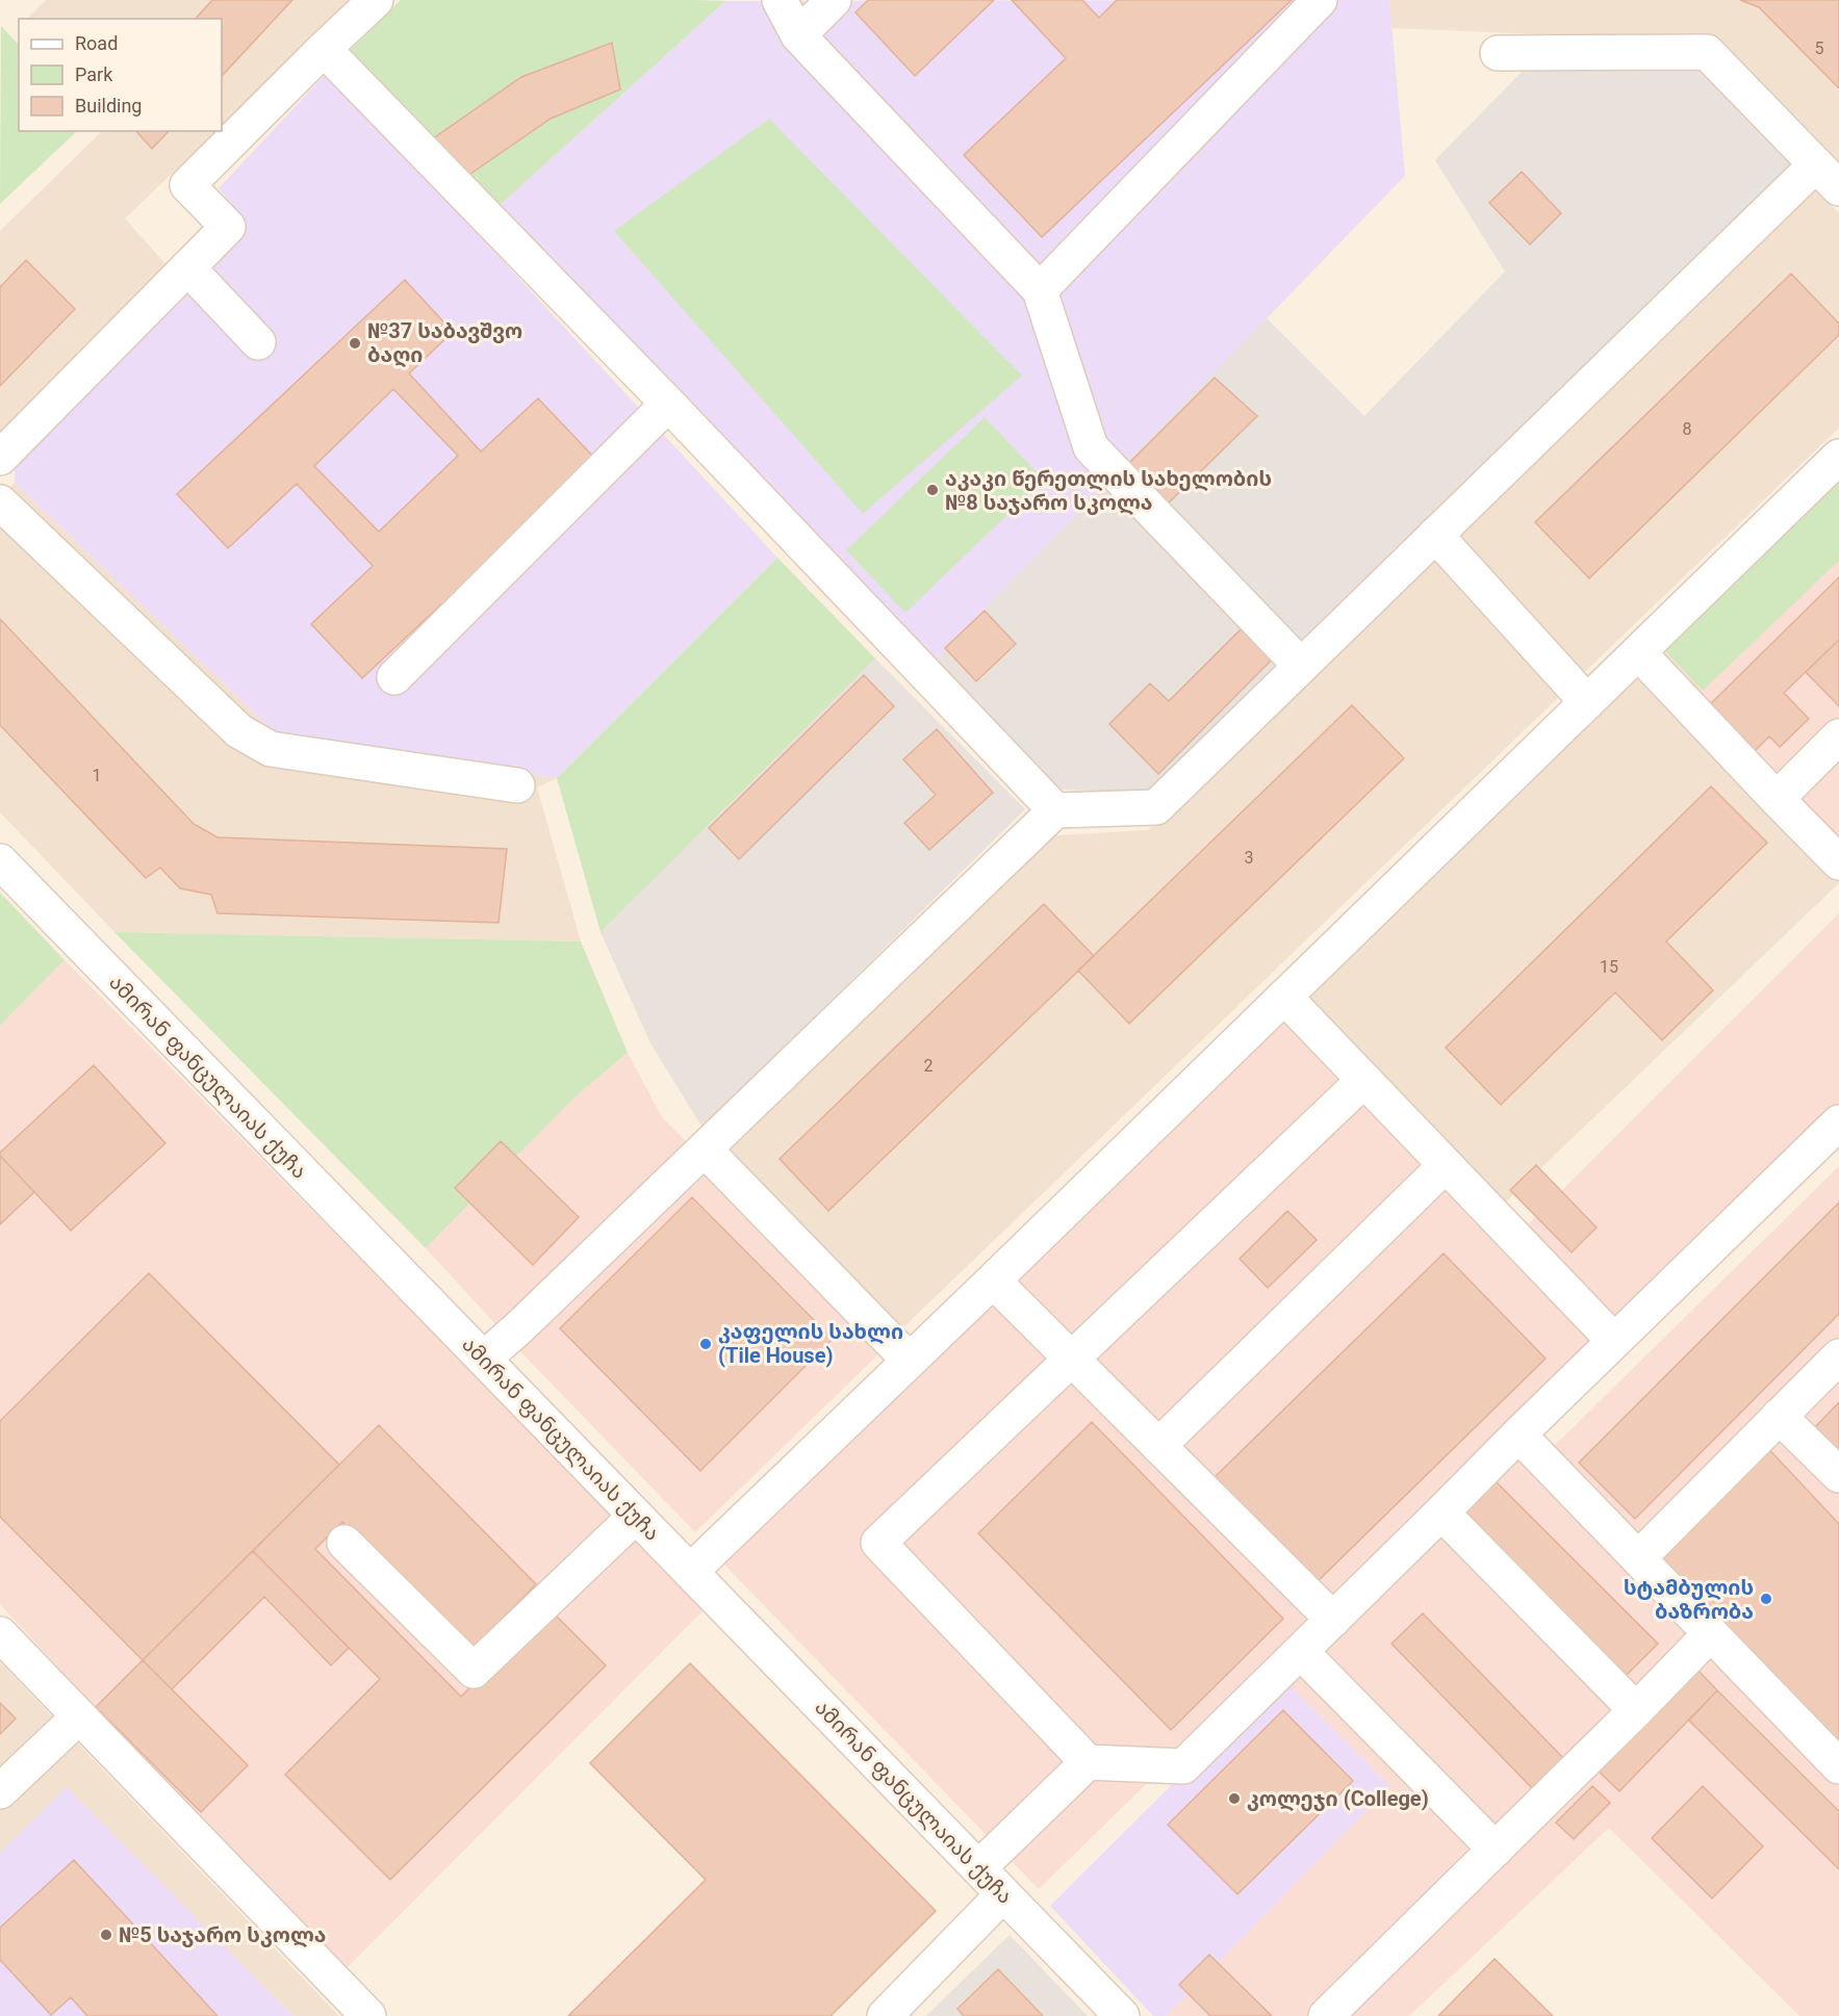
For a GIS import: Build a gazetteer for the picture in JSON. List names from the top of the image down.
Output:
{
  "streets": {
    "street": ["ამირან ფანცულაიას ქუჩა"]
  },
  "places": [
    "№37 საბავშვო ბაღი",
    "აკაკი წერეთლის სახელობის №8 საჯარო სკოლა",
    "კაფელის სახლი (Tile House)",
    "სტამბულის ბაზრობა",
    "კოლეჯი (College)",
    "№5 საჯარო სკოლა"
  ],
  "house_numbers": [
    "5",
    "8",
    "1",
    "3",
    "15",
    "2"
  ],
  "legend": ["Road", "Park", "Building"]
}
